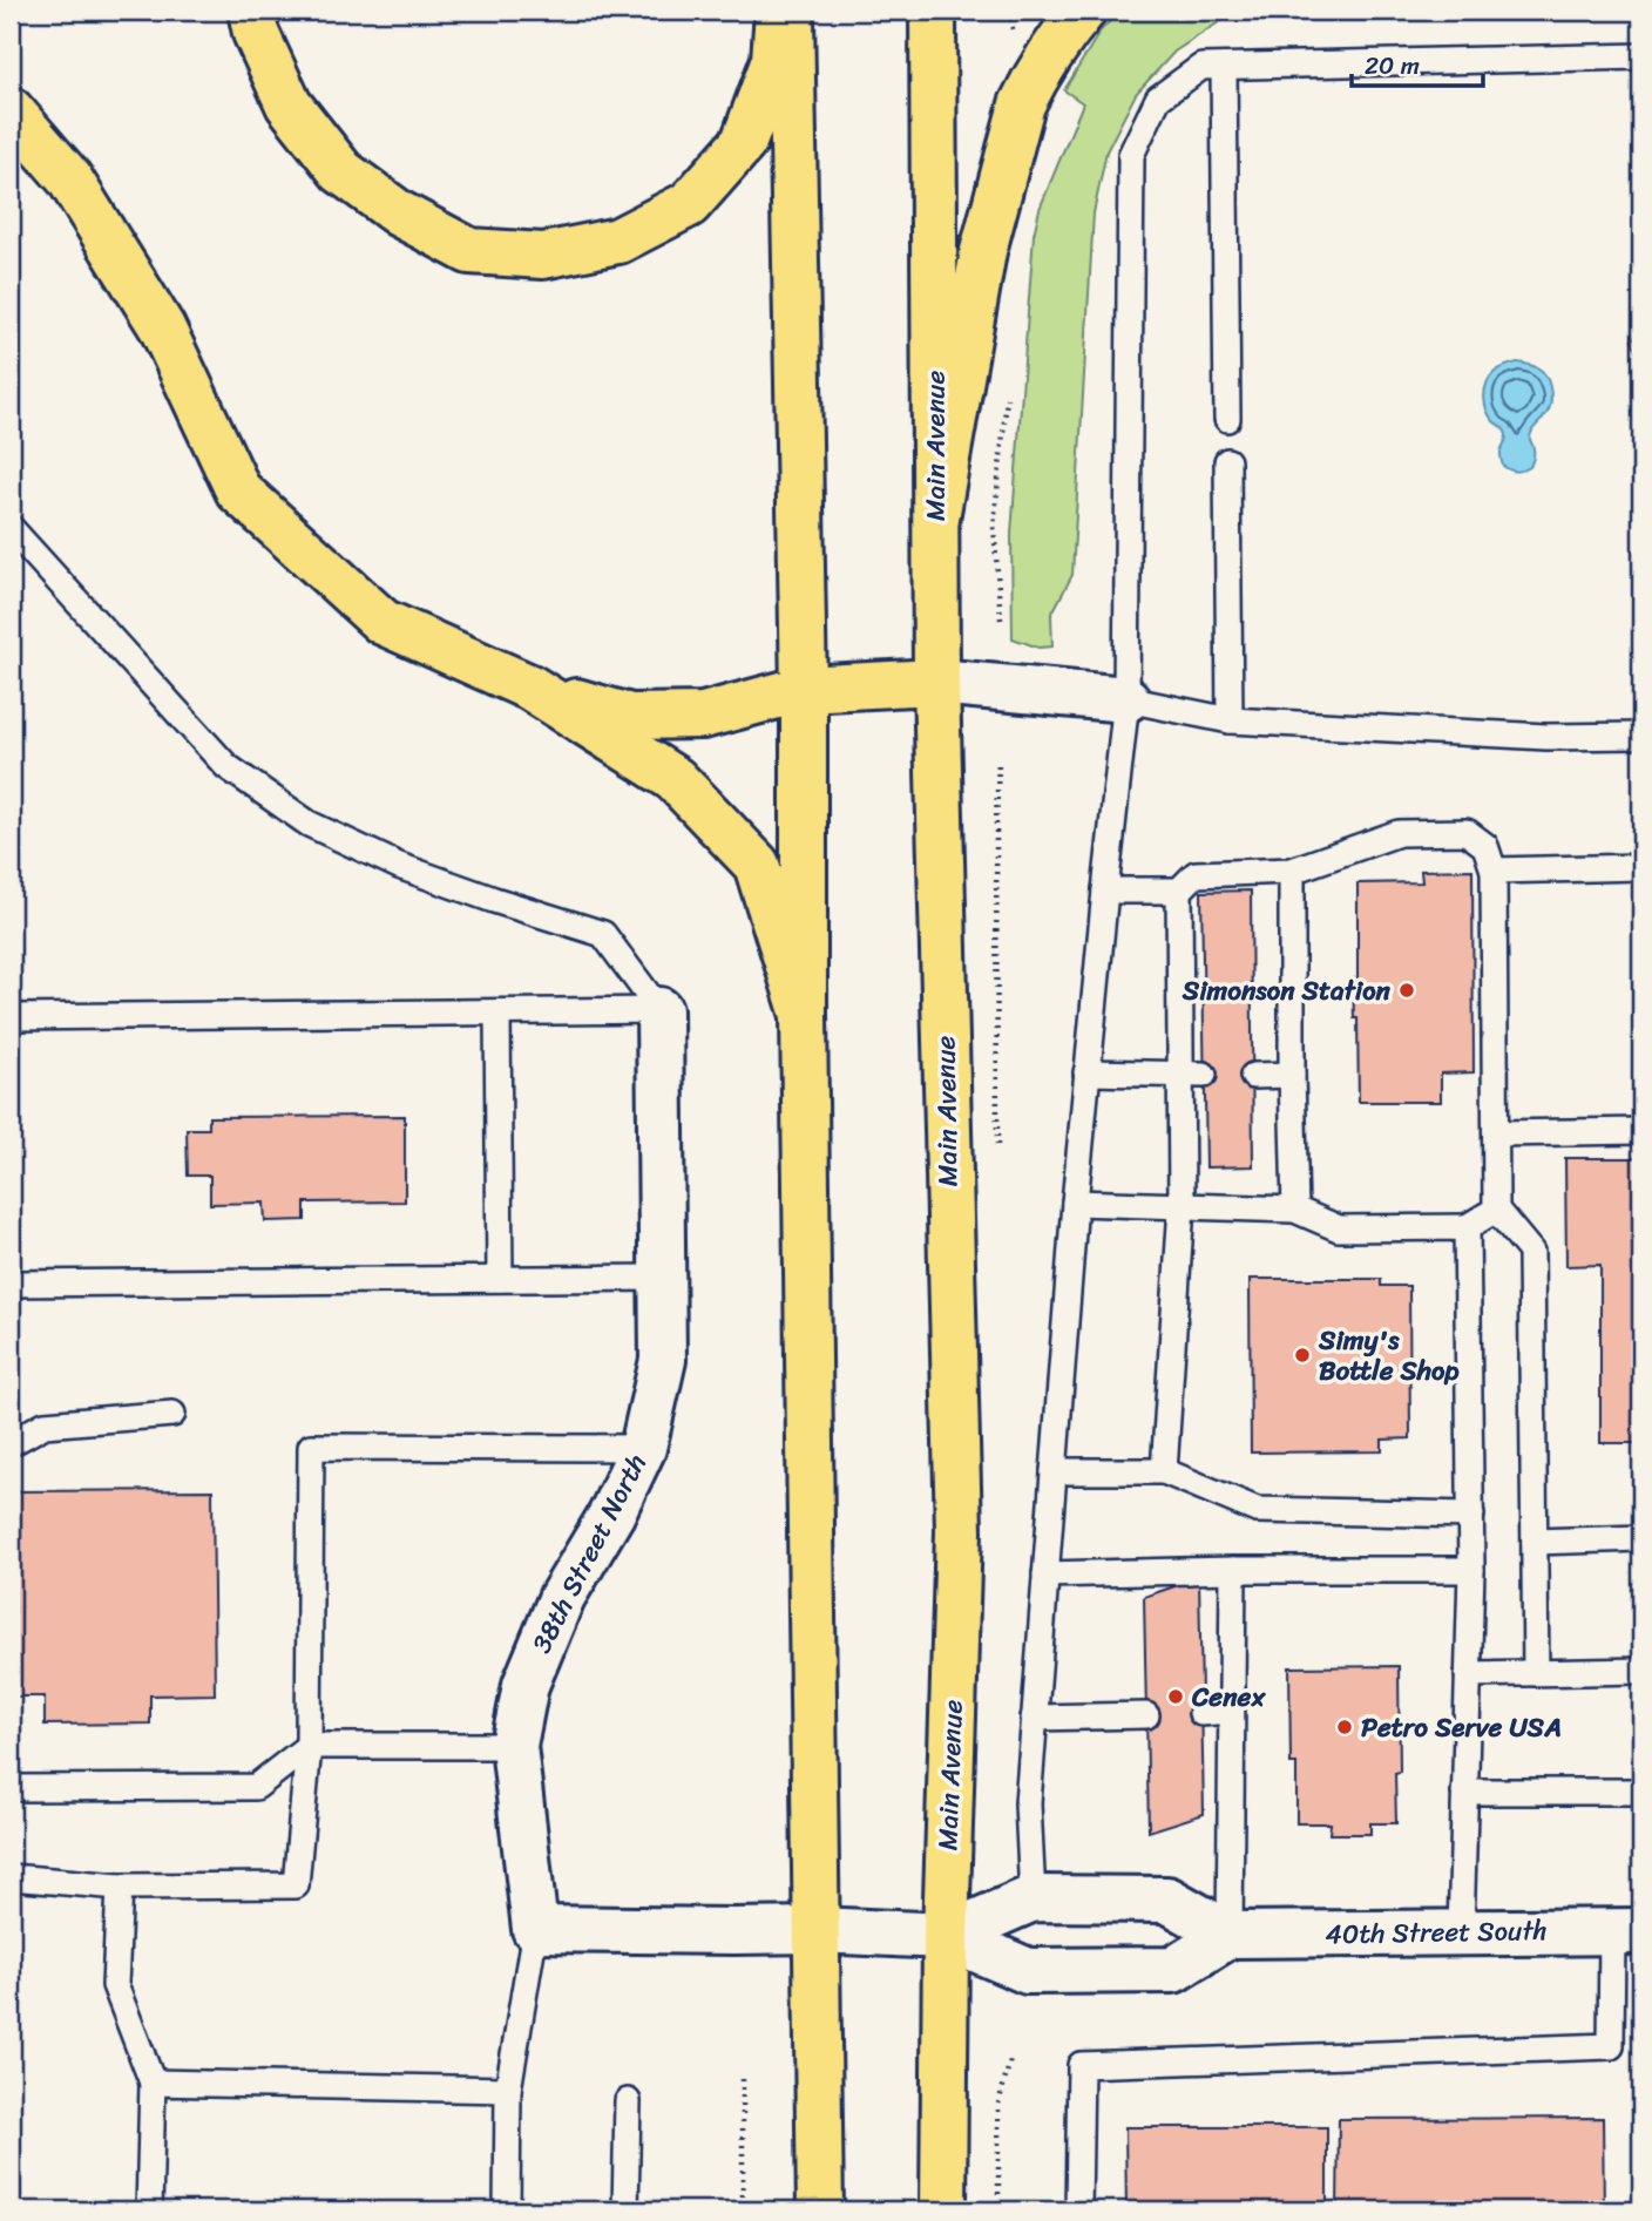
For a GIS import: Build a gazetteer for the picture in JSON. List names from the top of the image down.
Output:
{
  "streets": {
    "main road": ["Main Avenue"],
    "street": ["38th Street North", "40th Street South"]
  },
  "places": [
    "Simonson Station",
    "Simy's Bottle Shop",
    "Cenex",
    "Petro Serve USA"
  ],
  "scale_bar": "20 m"
}
